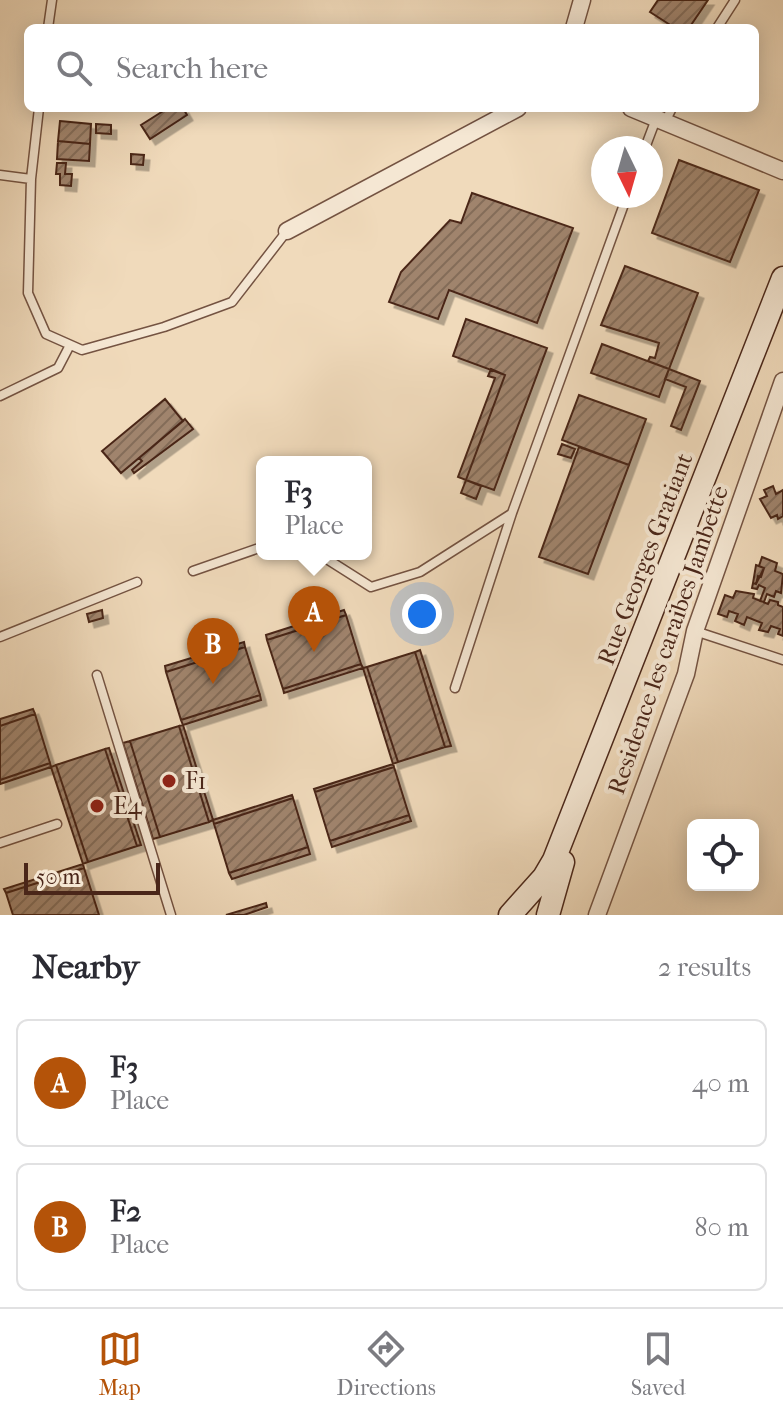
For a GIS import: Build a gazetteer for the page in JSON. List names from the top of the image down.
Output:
{
  "streets": {
    "main road": ["Rue Georges Gratiant"],
    "street": ["Residence les caraibes Jambette"]
  },
  "places": ["F1", "E4"],
  "scale_bar": "50 m",
  "north": "bottom",
  "page": {
    "search": "Search here",
    "popup": ["F3", "Place"],
    "pins": ["A", "B"],
    "scale": "50 m",
    "heading": ["Nearby", "2 results"],
    "list": [
      {
        "mark": "A",
        "name": "F3",
        "note": "Place",
        "value": "40 m"
      },
      {
        "mark": "B",
        "name": "F2",
        "note": "Place",
        "value": "80 m"
      }
    ],
    "nav": ["Map", "Directions", "Saved"]
  }
}
